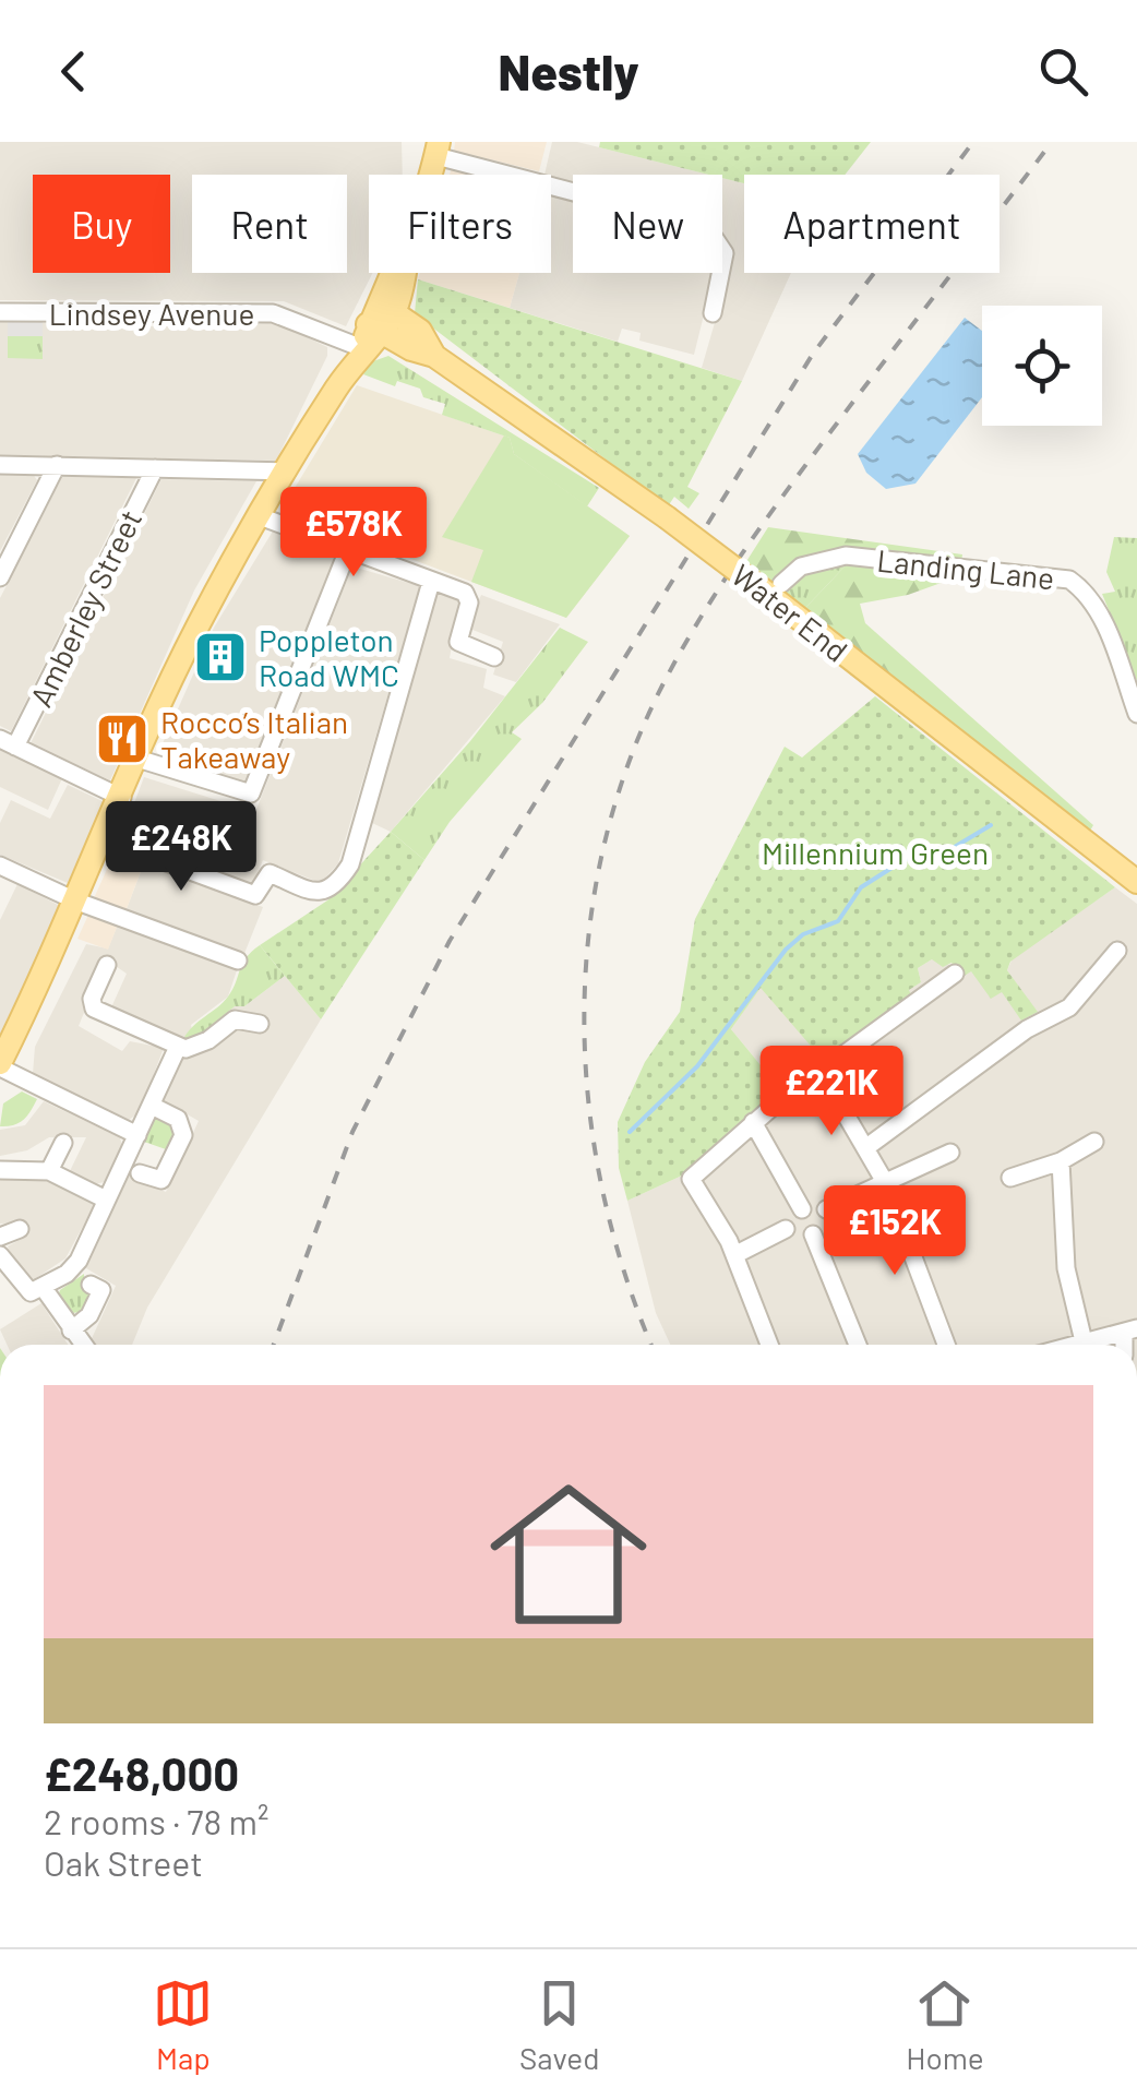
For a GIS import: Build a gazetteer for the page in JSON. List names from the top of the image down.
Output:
{
  "streets": {
    "main road": ["Water End"],
    "street": ["Lindsey Avenue", "Landing Lane", "Amberley Street"]
  },
  "crossings": [
    ["Landing Lane", "Water End"]
  ],
  "parks": ["Millennium Green"],
  "places": {
    "building": ["Poppleton Road WMC"],
    "restaurant": ["Rocco’s Italian Takeaway"]
  },
  "page": {
    "header": "Nestly",
    "chip": [
      "Buy",
      "Rent",
      "Filters",
      "New",
      "Apartment"
    ],
    "price": [
      "£578K",
      "£248K",
      "£221K",
      "£152K"
    ],
    "list": [
      {
        "name": "£248,000",
        "note": "2 rooms · 78 m² · Oak Street"
      }
    ],
    "tabs": ["Map", "Saved", "Home"]
  }
}
